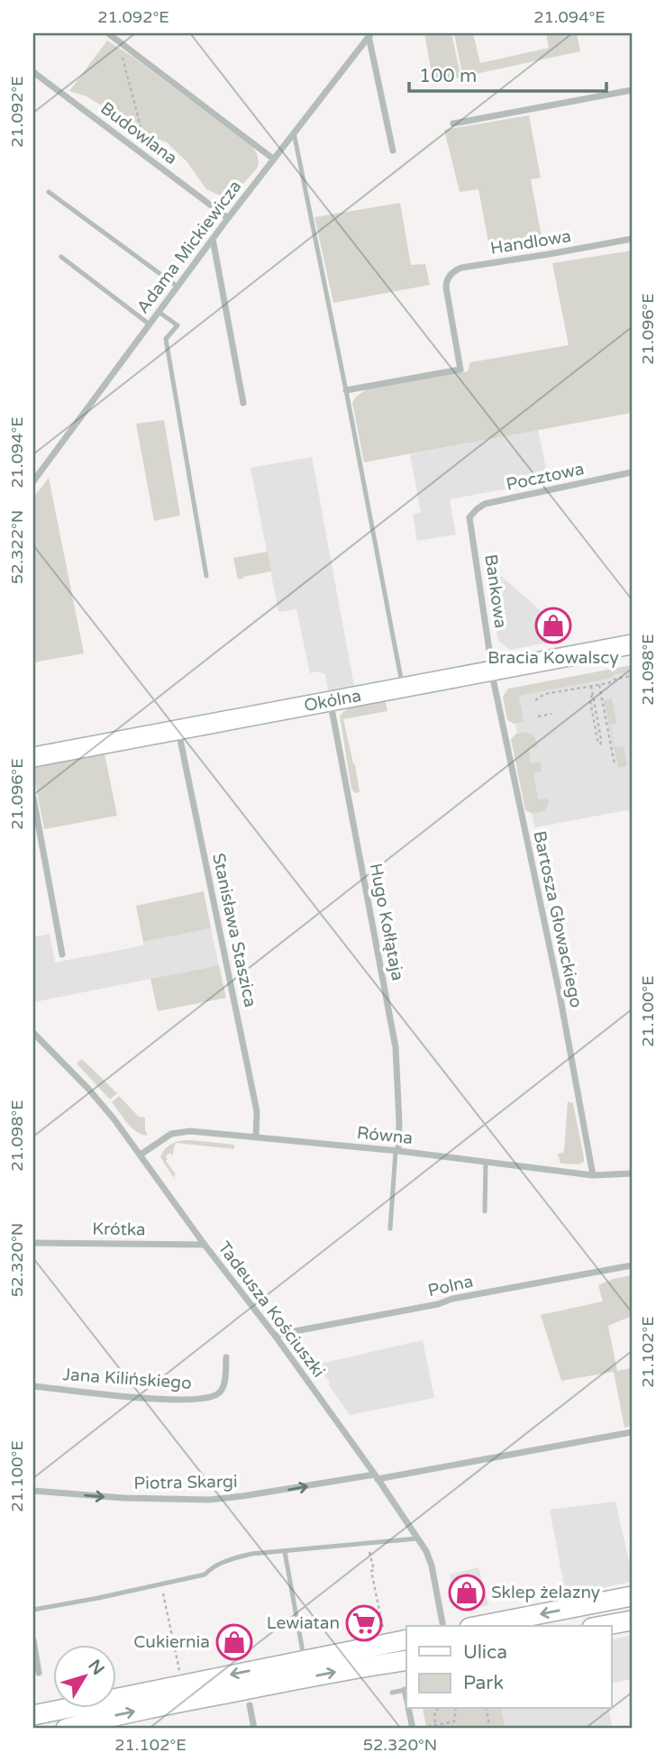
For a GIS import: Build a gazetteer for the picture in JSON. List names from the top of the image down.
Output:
{
  "streets": {
    "main road": ["Okólna"],
    "street": [
      "Budowlana",
      "Handlowa",
      "Adama Mickiewicza",
      "Pocztowa",
      "Bankowa",
      "Bartosza Głowackiego",
      "Hugo Kołłątaja",
      "Stanisława Staszica",
      "Równa",
      "Krótka",
      "Polna",
      "Tadeusza Kościuszki",
      "Jana Kilińskiego",
      "Piotra Skargi"
    ]
  },
  "crossings": [
    ["Budowlana", "Adama Mickiewicza"],
    ["Pocztowa", "Bankowa"],
    ["Bankowa", "Okólna"],
    ["Bankowa", "Bartosza Głowackiego"],
    ["Okólna", "Bartosza Głowackiego"],
    ["Okólna", "Hugo Kołłątaja"],
    ["Okólna", "Stanisława Staszica"],
    ["Bartosza Głowackiego", "Równa"],
    ["Hugo Kołłątaja", "Równa"],
    ["Stanisława Staszica", "Równa"],
    ["Równa", "Tadeusza Kościuszki"],
    ["Krótka", "Tadeusza Kościuszki"],
    ["Polna", "Tadeusza Kościuszki"],
    ["Tadeusza Kościuszki", "Piotra Skargi"]
  ],
  "one_way": ["Piotra Skargi"],
  "places": {
    "shop": ["Bracia Kowalscy", "Sklep żelazny", "Cukiernia"],
    "supermarket": ["Lewiatan"]
  },
  "legend": ["Ulica", "Park"],
  "scale_bar": "100 m",
  "north": "top right",
  "coordinates": [
    "21.092°E",
    "21.094°E",
    "21.096°E",
    "52.322°N",
    "21.098°E",
    "21.100°E",
    "52.320°N",
    "21.102°E"
  ]
}
